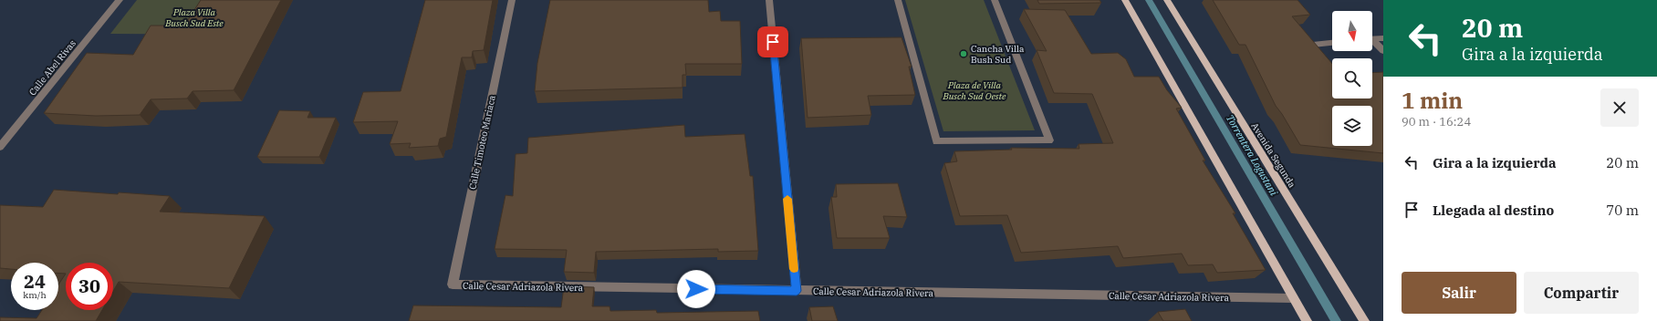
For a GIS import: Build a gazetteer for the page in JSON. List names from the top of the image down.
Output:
{
  "streets": {
    "main road": ["Avenida Segunda"],
    "street": ["Calle Abel Rivas", "Calle Timoteo Mariaca", "Calle Cesar Adriazola Rivera"]
  },
  "crossings": [
    ["Calle Timoteo Mariaca", "Calle Cesar Adriazola Rivera"]
  ],
  "water": ["Torrentera Logustani"],
  "parks": ["Plaza Villa Busch Sud Este", "Plaza de Villa Busch Sud Oeste"],
  "places": ["Cancha Villa Bush Sud"],
  "north": "bottom",
  "page": {
    "turn": ["20 m", "Gira a la izquierda"],
    "heading": ["1 min", "90 m · 16:24"],
    "list": [
      {
        "name": "Gira a la izquierda",
        "value": "20 m"
      },
      {
        "name": "Llegada al destino",
        "value": "70 m"
      }
    ],
    "speed": "24 km/h",
    "limit": "30",
    "buttons": ["Salir", "Compartir"]
  }
}
